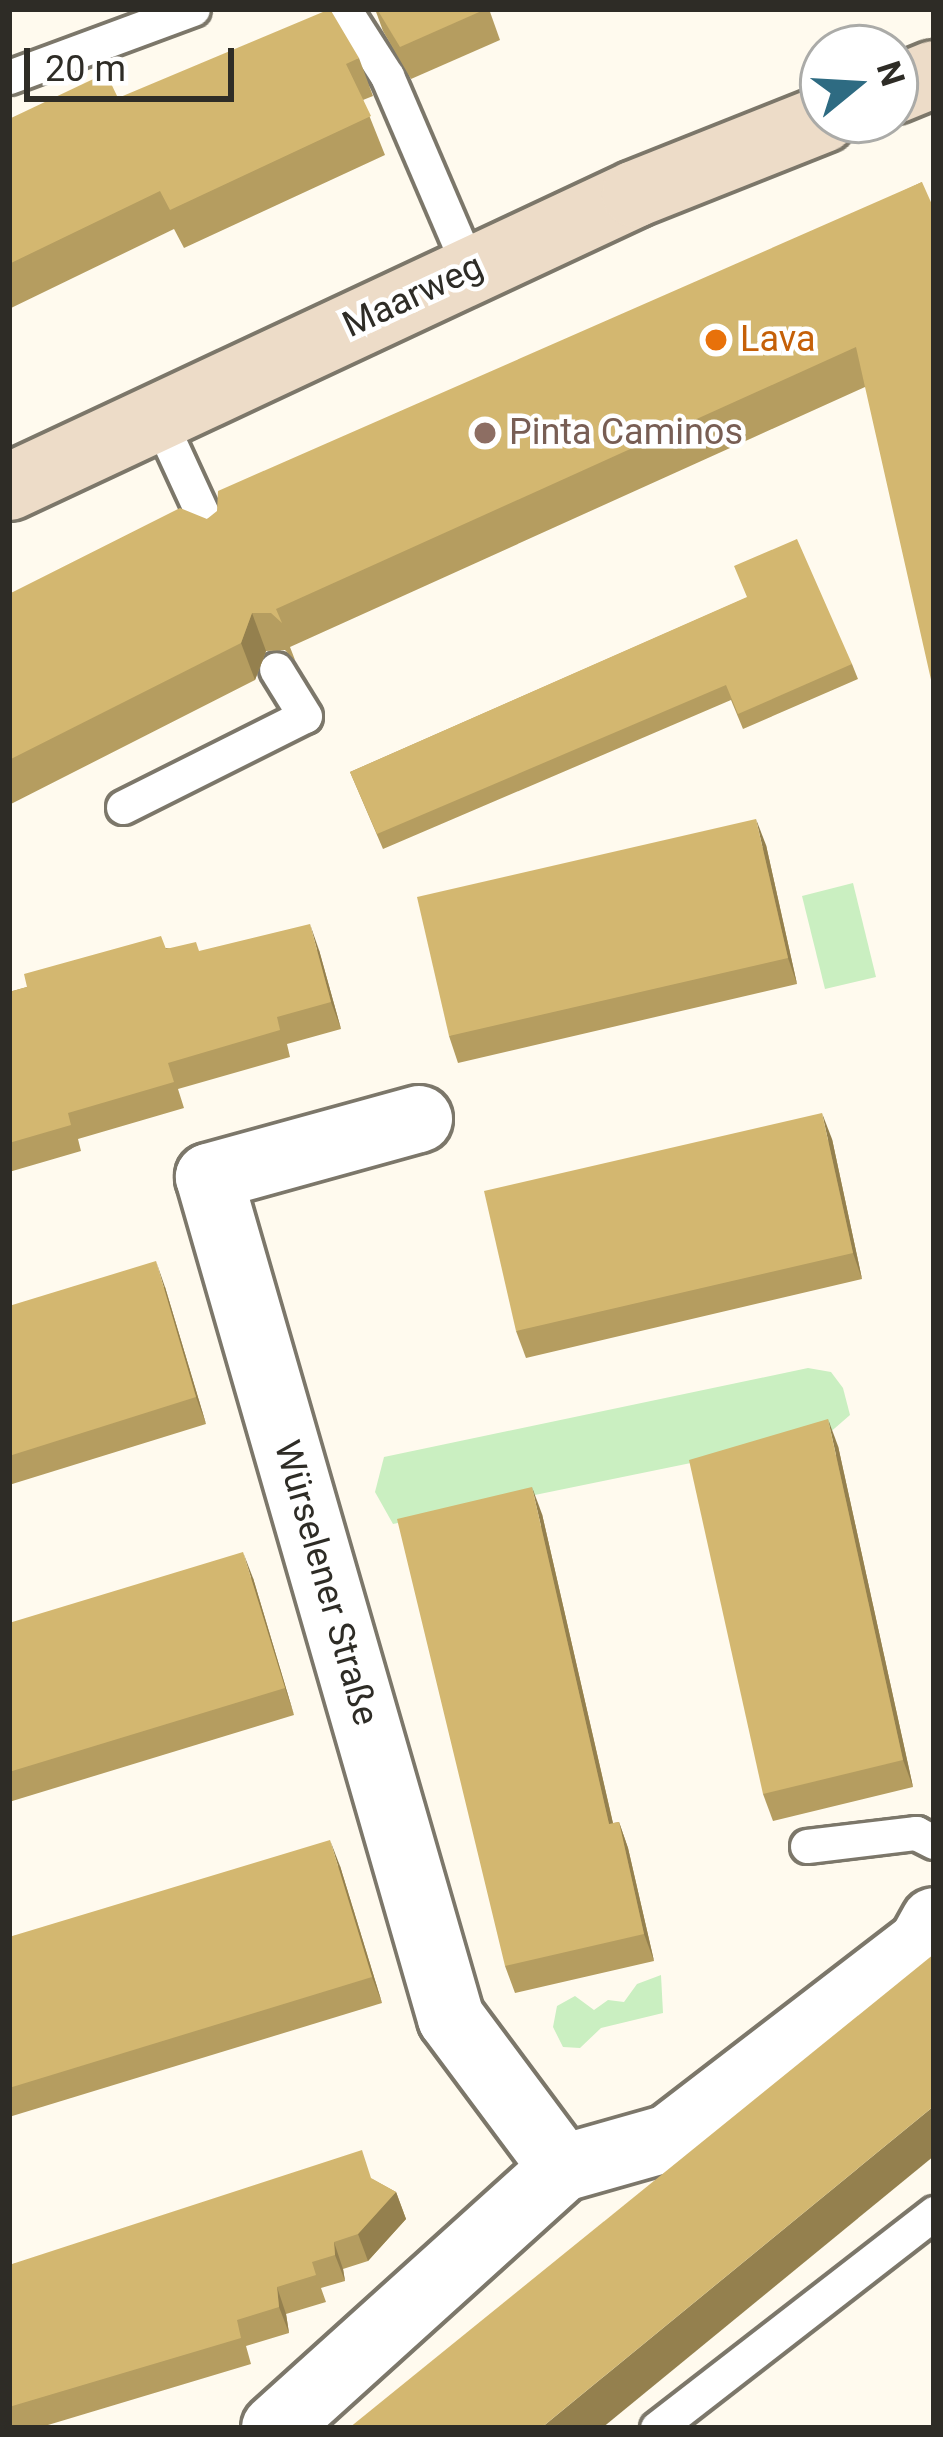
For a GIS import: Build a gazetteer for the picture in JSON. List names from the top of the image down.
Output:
{
  "streets": {
    "main road": ["Maarweg"],
    "street": ["Würselener Straße"]
  },
  "places": ["Lava", "Pinta Caminos"],
  "scale_bar": "20 m",
  "north": "right"
}
